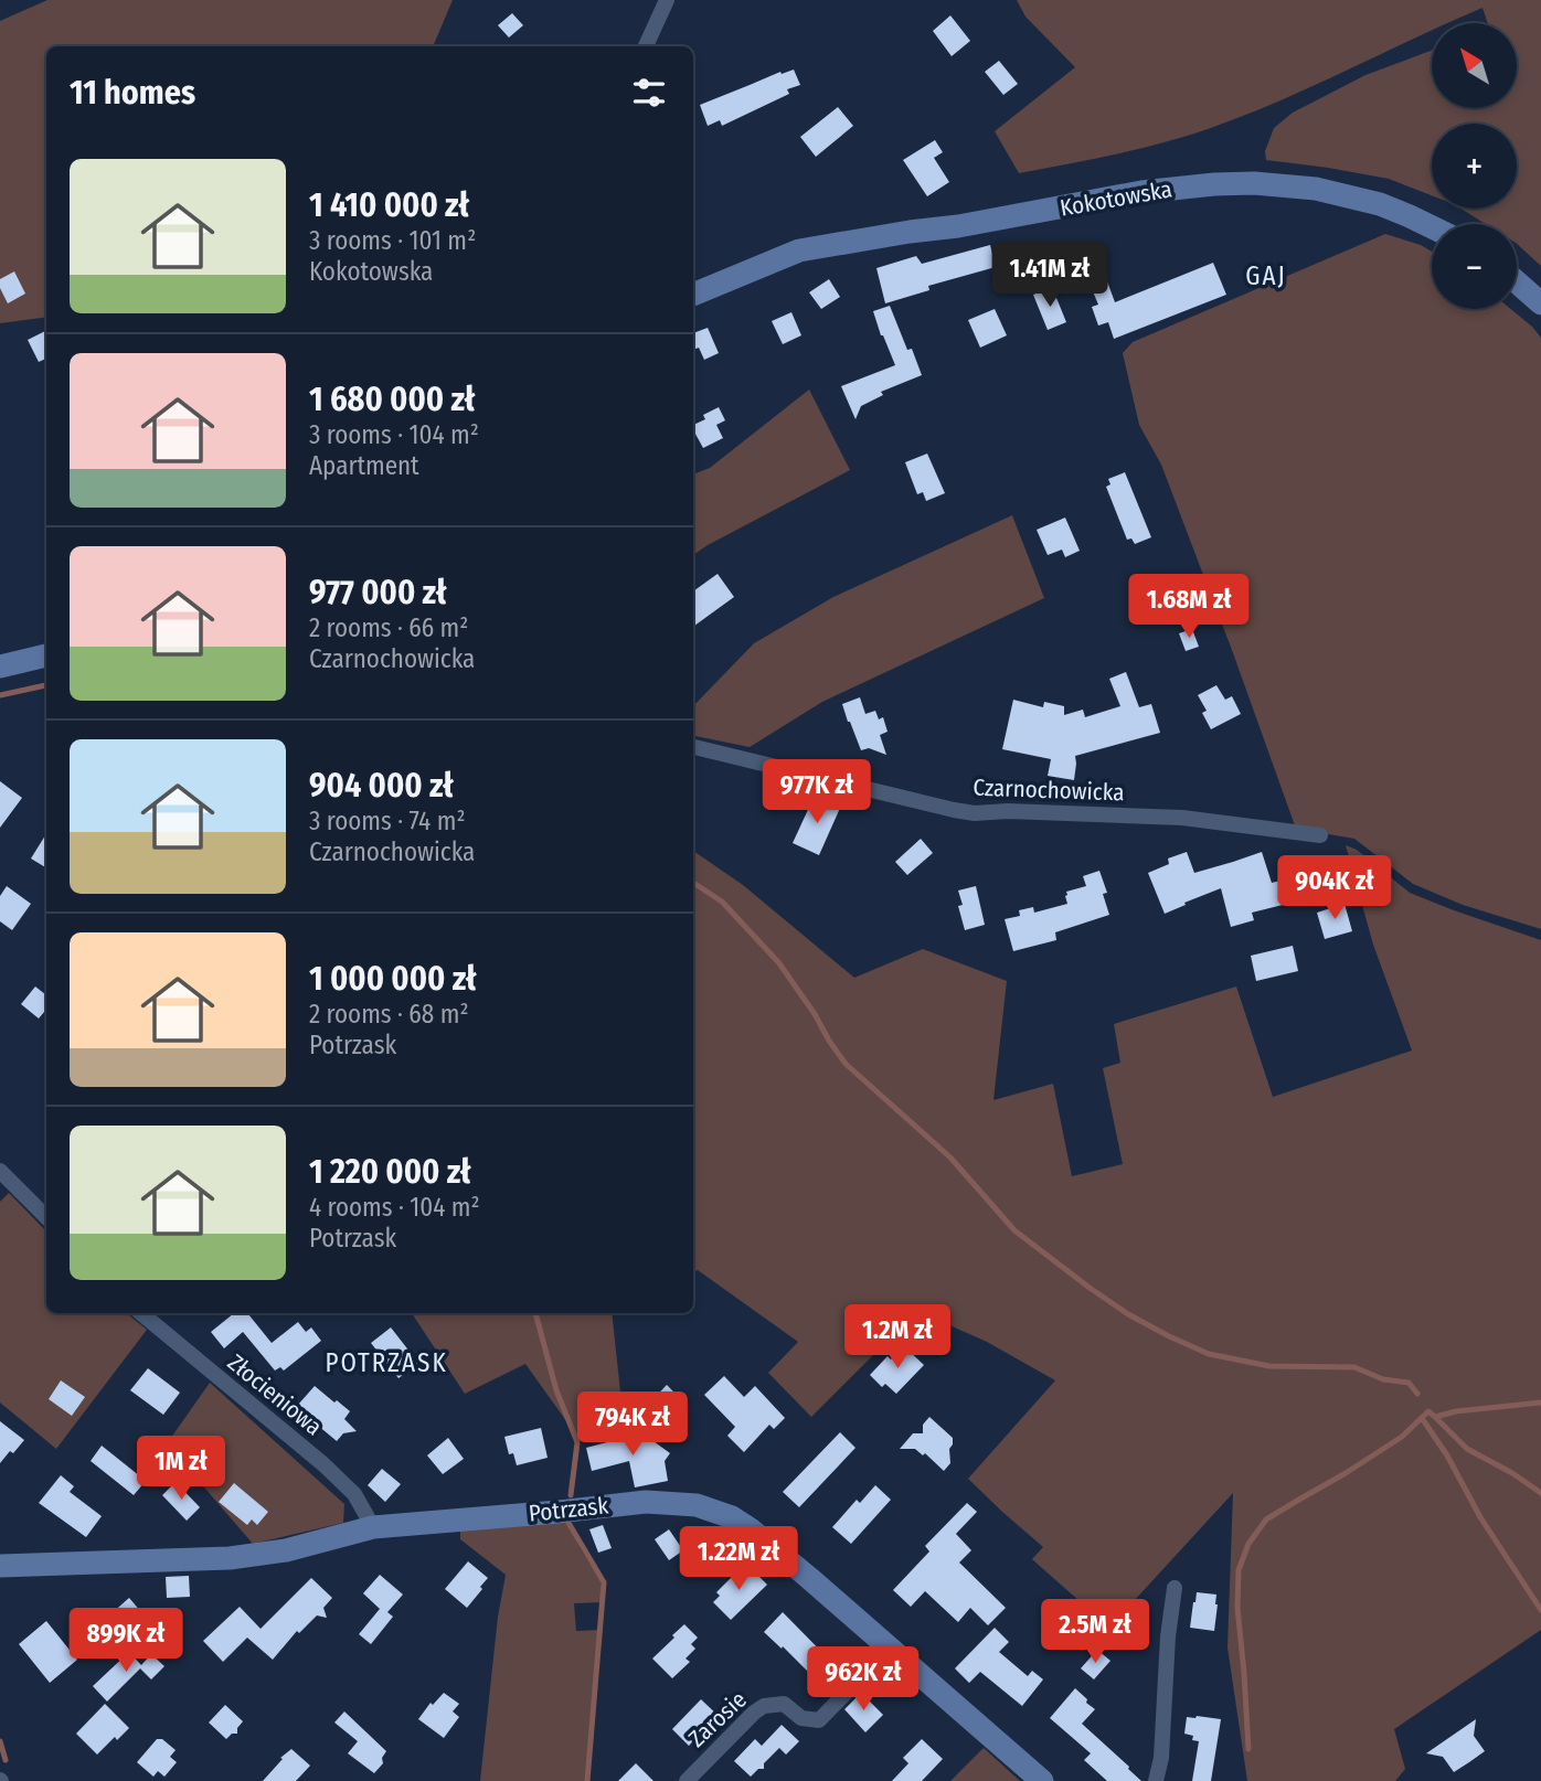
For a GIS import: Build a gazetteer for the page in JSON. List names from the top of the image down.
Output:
{
  "streets": {
    "street": [
      "Kokotowska",
      "Czarnochowicka",
      "Złocieniowa",
      "Potrzask",
      "Zarosie"
    ]
  },
  "crossings": [
    ["Złocieniowa", "Potrzask"],
    ["Potrzask", "Zarosie"]
  ],
  "districts": ["GAJ", "POTRZASK"],
  "north": "top left",
  "page": {
    "map_buttons": ["+", "−"],
    "heading": "11 homes",
    "list": [
      {
        "name": "1 410 000 zł",
        "note": "3 rooms · 101 m² · Kokotowska"
      },
      {
        "name": "1 680 000 zł",
        "note": "3 rooms · 104 m² · Apartment"
      },
      {
        "name": "977 000 zł",
        "note": "2 rooms · 66 m² · Czarnochowicka"
      },
      {
        "name": "904 000 zł",
        "note": "3 rooms · 74 m² · Czarnochowicka"
      },
      {
        "name": "1 000 000 zł",
        "note": "2 rooms · 68 m² · Potrzask"
      },
      {
        "name": "1 220 000 zł",
        "note": "4 rooms · 104 m² · Potrzask"
      }
    ],
    "price": [
      "1.41M zł",
      "1.68M zł",
      "977K zł",
      "904K zł",
      "1.2M zł",
      "794K zł",
      "1M zł",
      "1.22M zł",
      "2.5M zł",
      "899K zł",
      "962K zł"
    ]
  }
}
